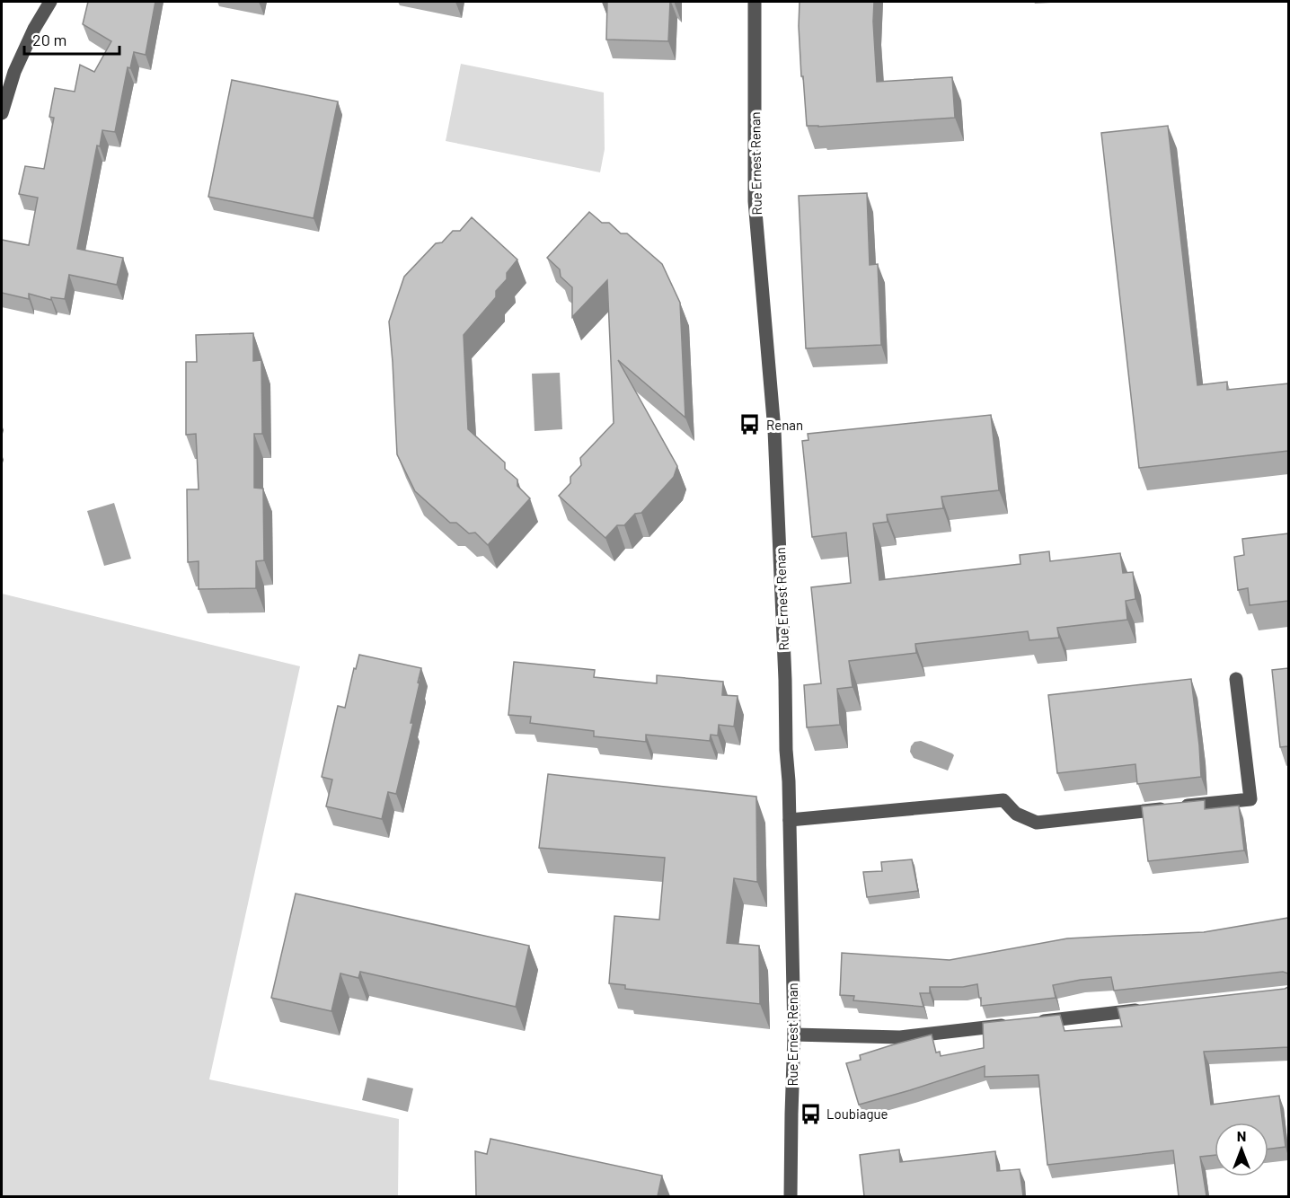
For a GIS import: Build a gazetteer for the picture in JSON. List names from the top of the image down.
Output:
{
  "streets": {
    "street": ["Rue Ernest Renan"]
  },
  "places": {
    "bus stop": ["Renan", "Loubiague"]
  },
  "scale_bar": "20 m",
  "north": "top"
}
